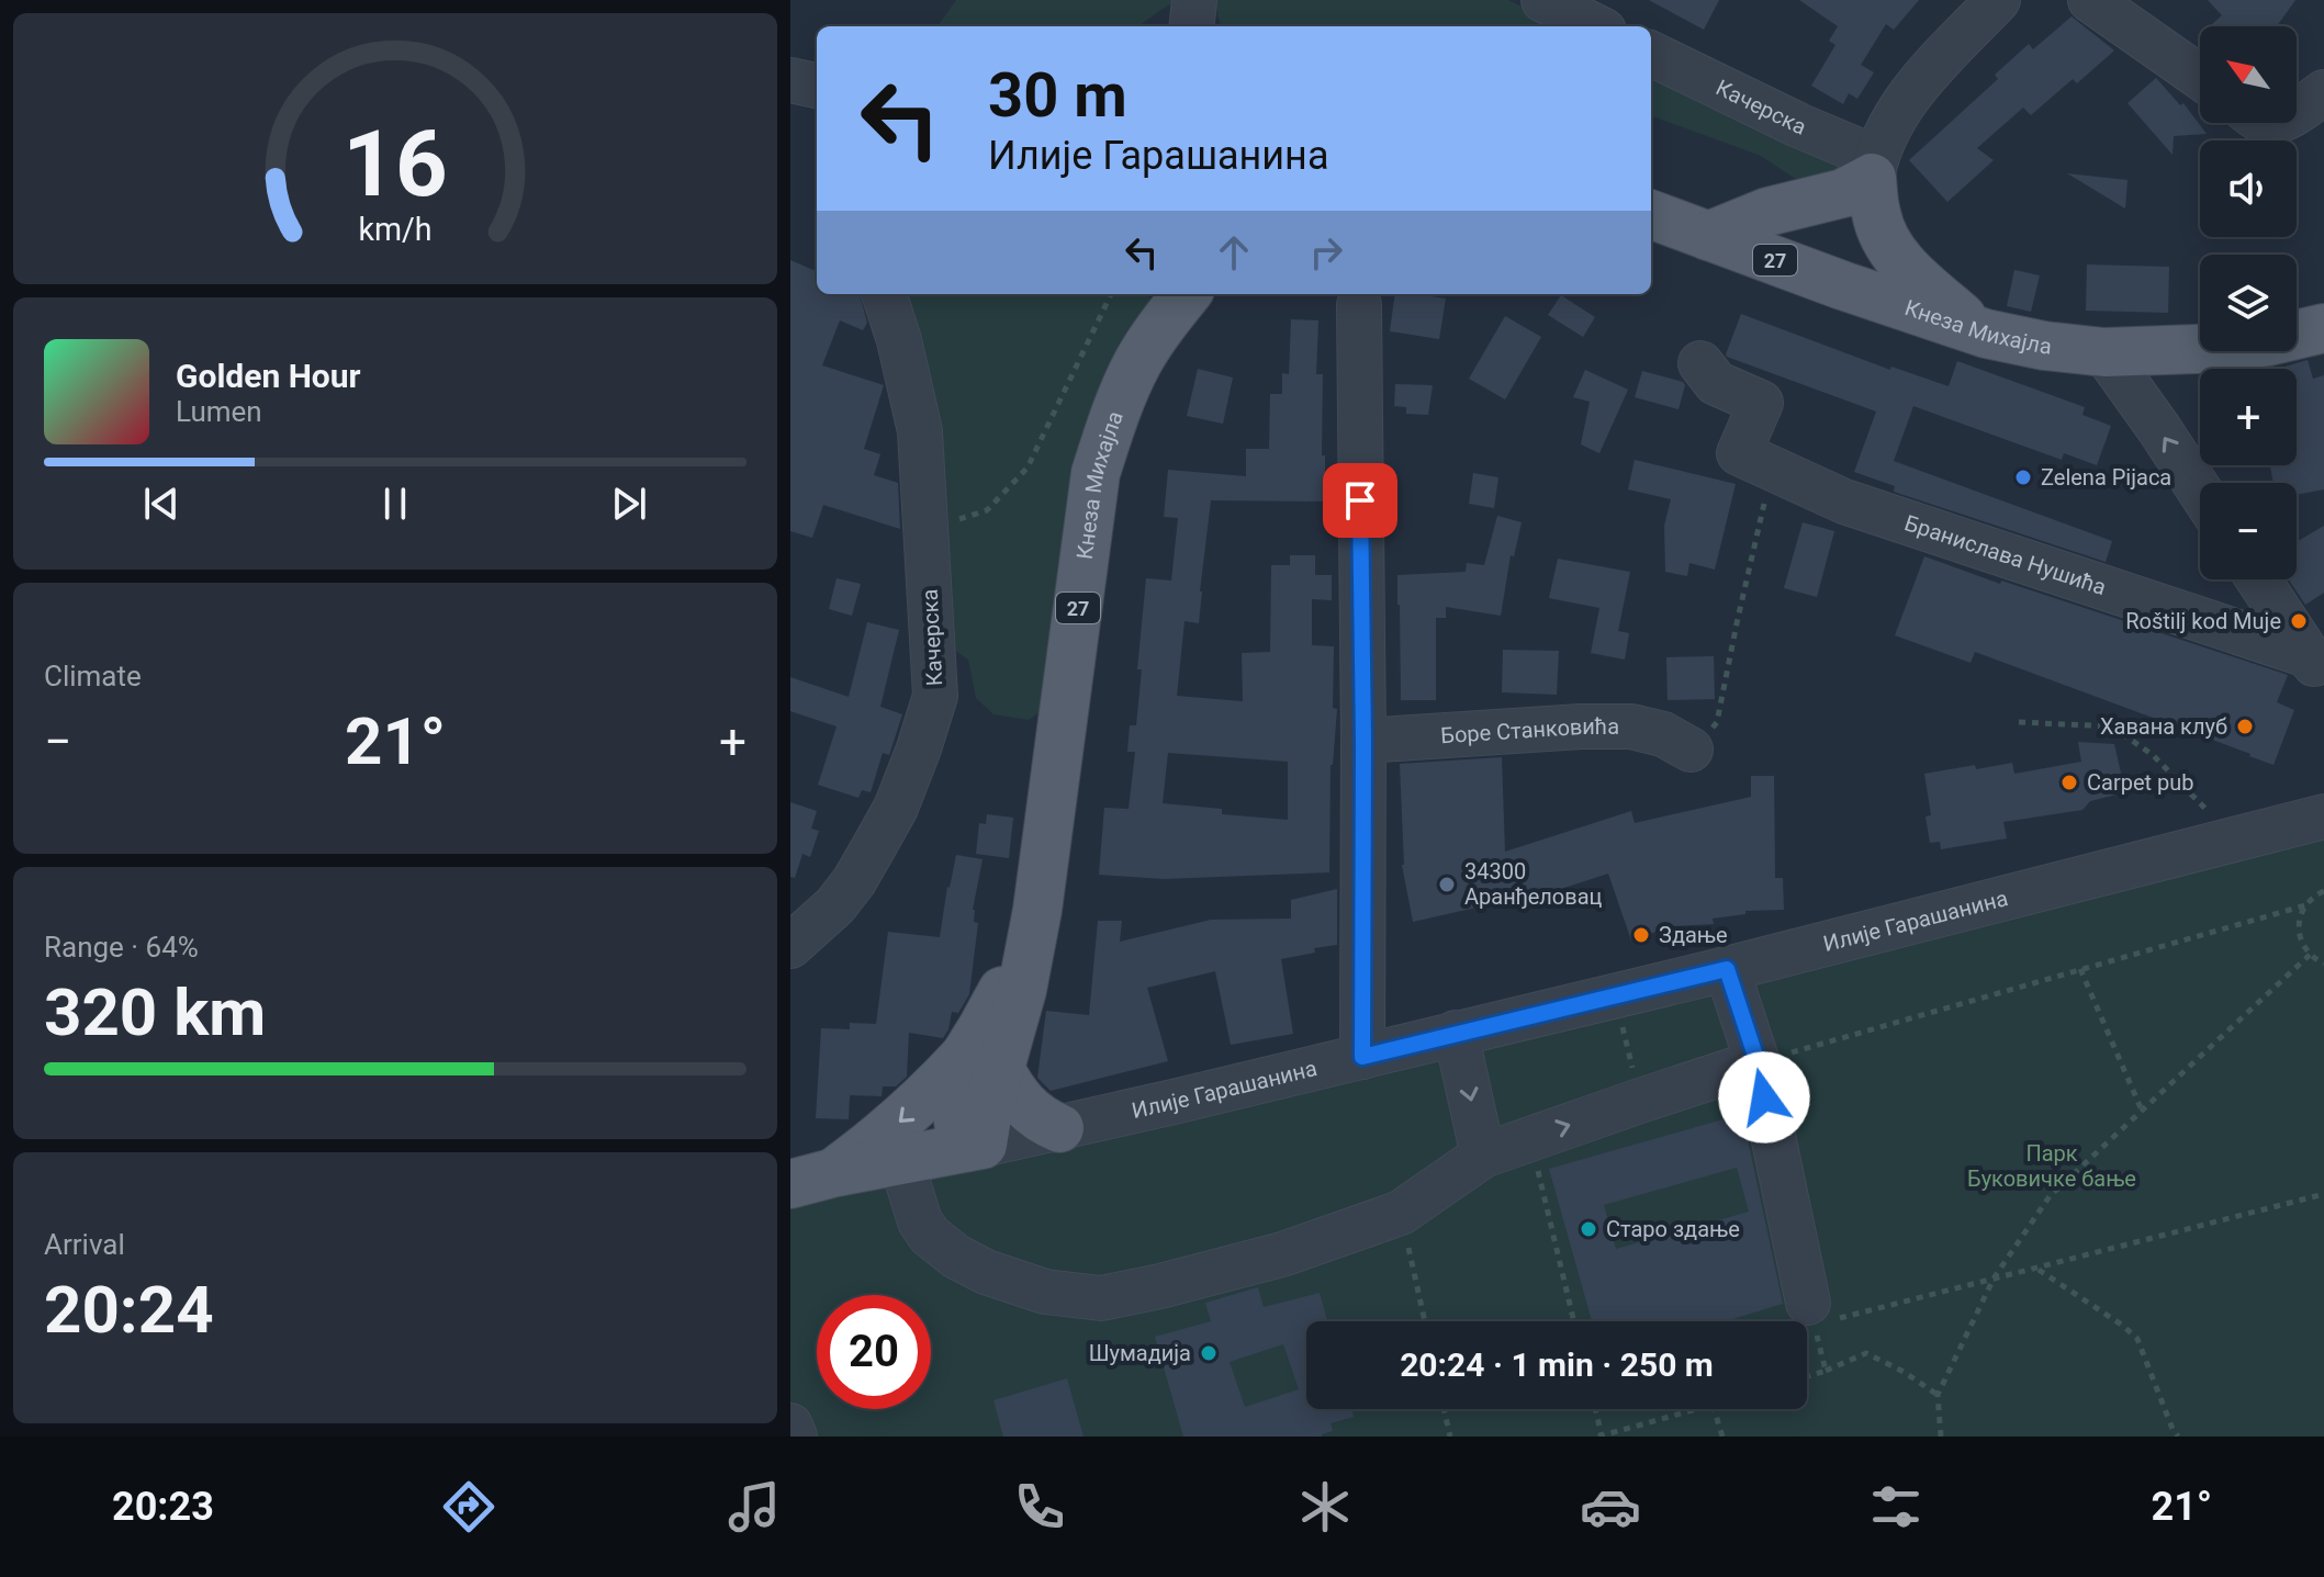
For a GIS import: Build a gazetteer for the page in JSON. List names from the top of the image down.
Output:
{
  "streets": {
    "main road": ["27", "Кнеза Михајла", "Илије Гарашанина"],
    "street": ["Качерска", "Бранислава Нушића", "Боре Станковића"]
  },
  "crossings": [
    ["27", "Кнеза Михајла"],
    ["27", "Илије Гарашанина"],
    ["Кнеза Михајла", "Илије Гарашанина"]
  ],
  "parks": ["Парк Буковичке бање"],
  "places": [
    "Zelena Pijaca",
    "Roštilj kod Muje",
    "Хавана клуб",
    "Carpet pub",
    "34300 Аранђеловац",
    "Здање",
    "Старо здање",
    "Шумадија"
  ],
  "north": "top left",
  "page": {
    "map_buttons": ["+", "−"],
    "turn": ["30 m", "Илије Гарашанина"],
    "song": ["Golden Hour", "Lumen"],
    "tile": [
      "Climate",
      ["Range · 64%", "320 km"],
      ["Arrival", "20:24"]
    ],
    "heat": ["−", "21°", "+"],
    "limit": "20",
    "trip": "20:24 · 1 min · 250 m",
    "tabs": ["20:23", "21°"],
    "gauge": ["16", "km/h"]
  }
}
